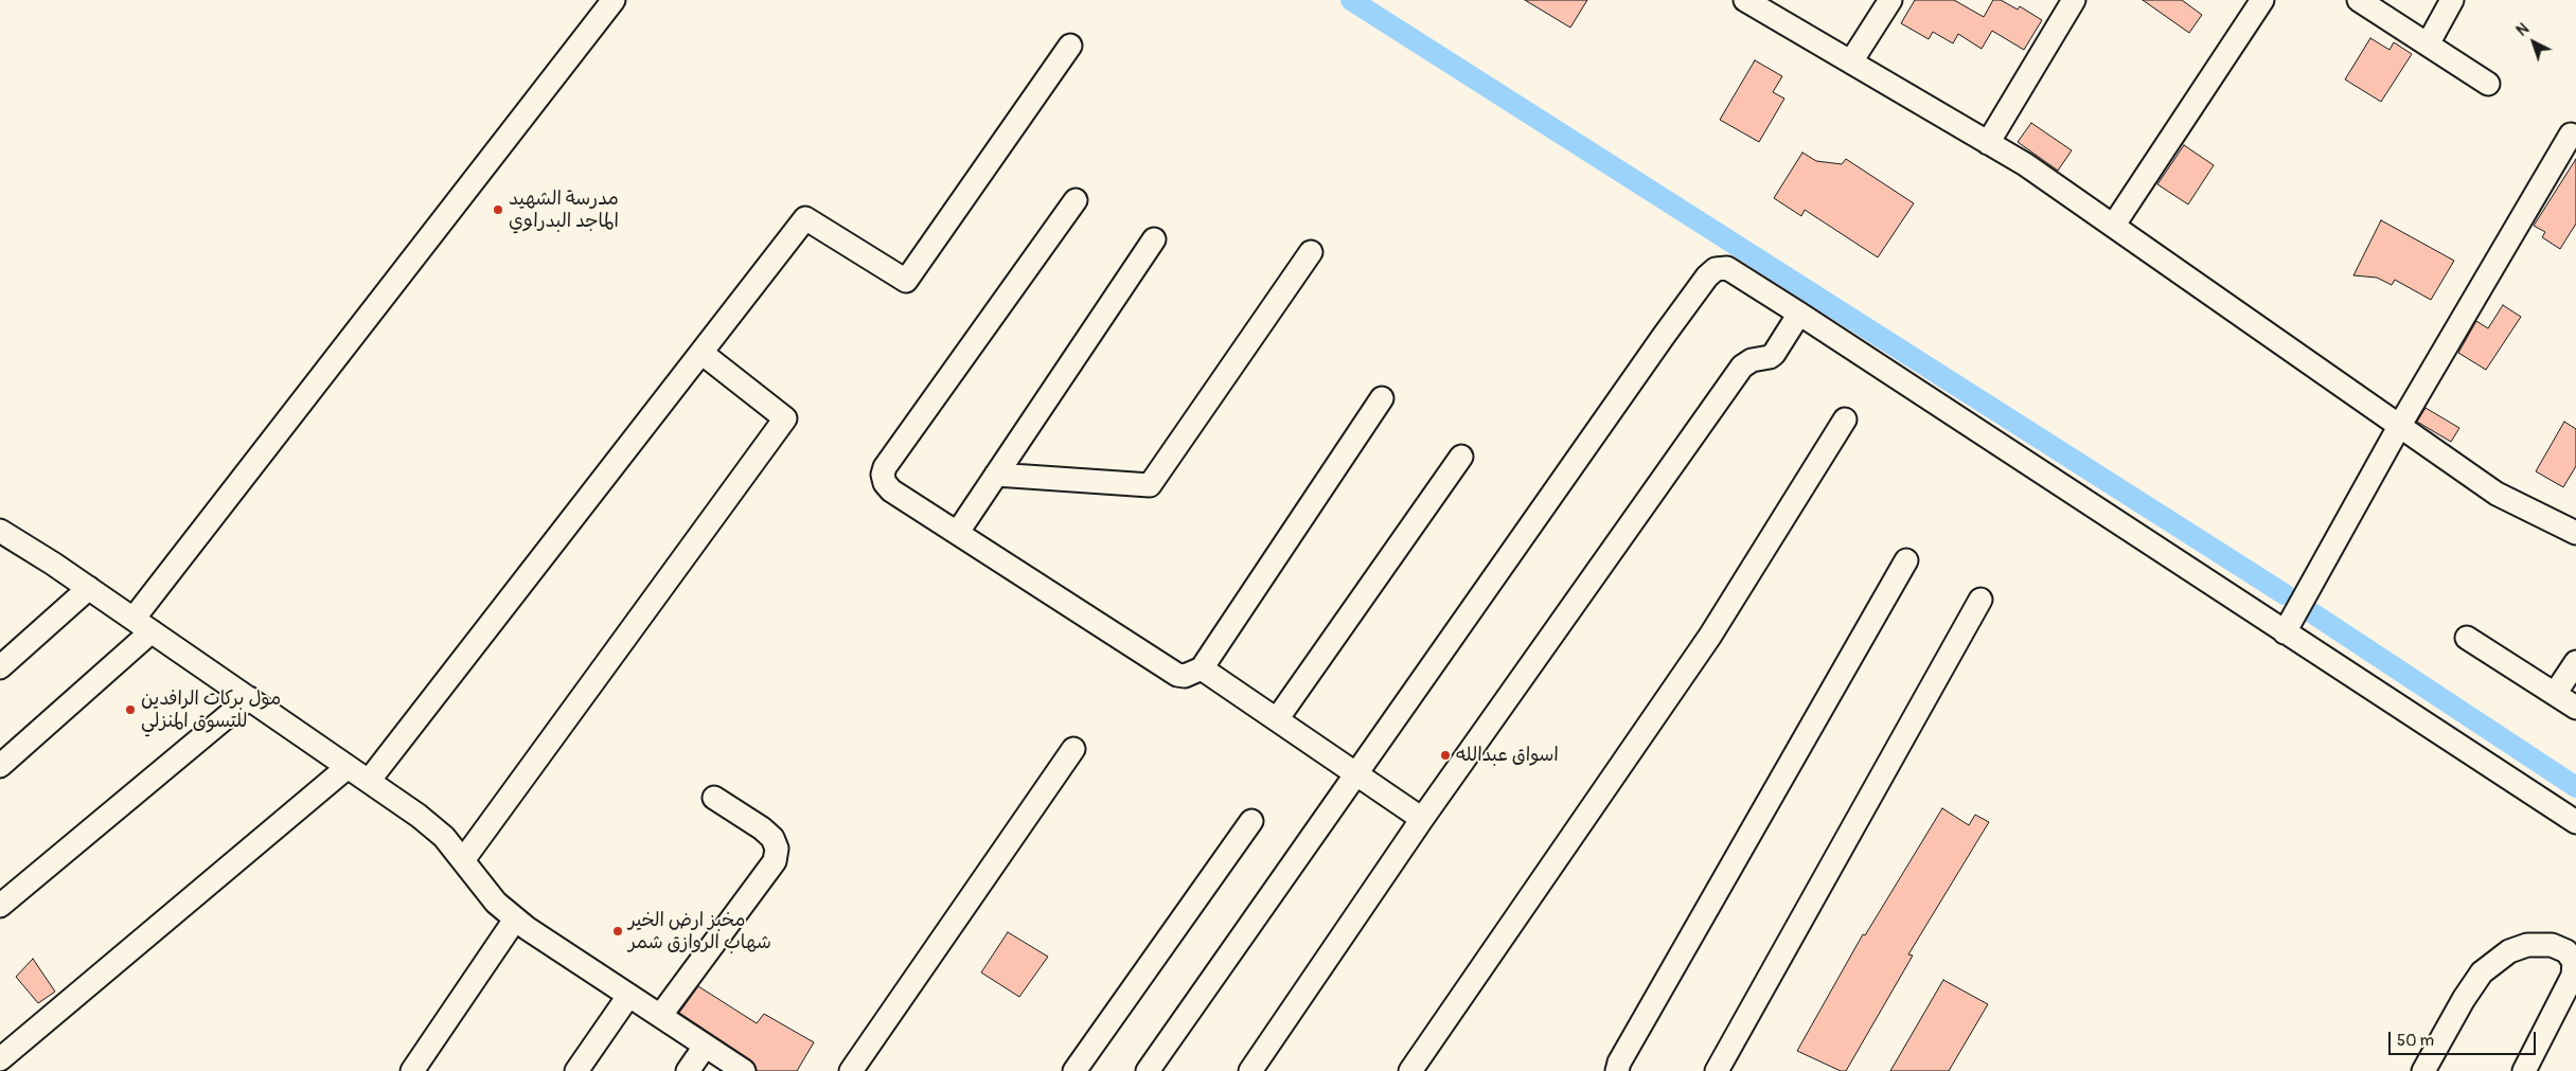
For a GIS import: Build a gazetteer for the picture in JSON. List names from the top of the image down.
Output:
{
  "places": [
    "مدرسة الشهيد الماجد البدراوي",
    "مول بركات الرافدين للتسوق المنزلي",
    "اسواق عبدالله",
    "مخبز ارض الخير شهاب الروازق شمر"
  ],
  "scale_bar": "50 m",
  "north": "top left"
}
